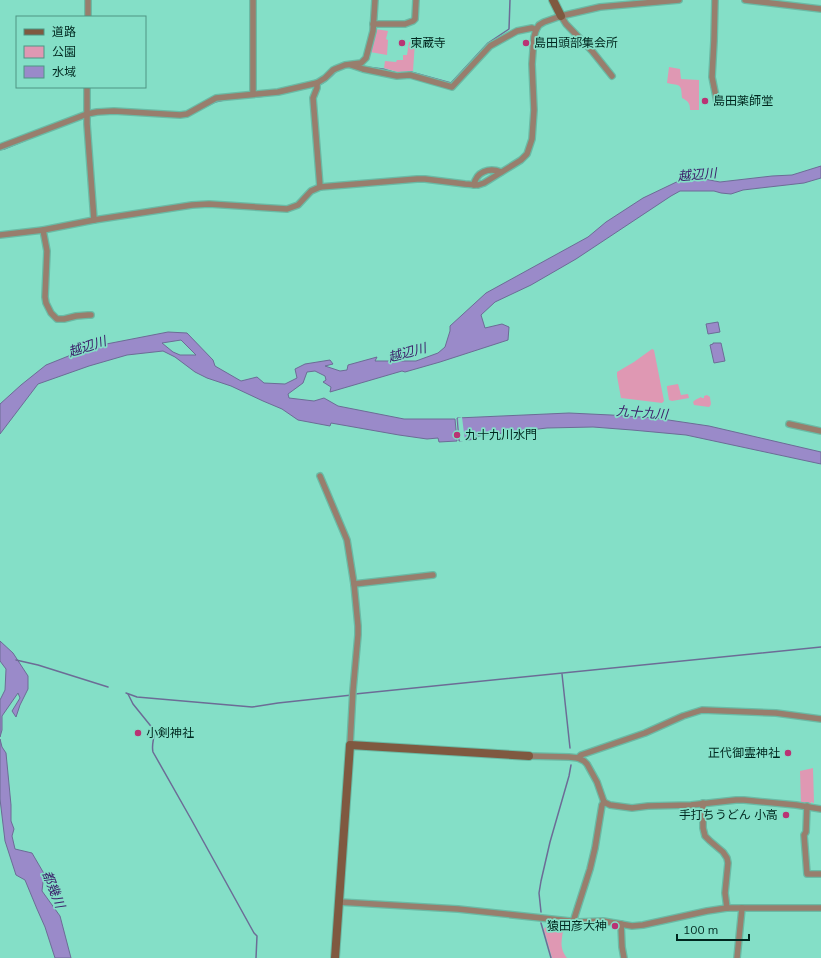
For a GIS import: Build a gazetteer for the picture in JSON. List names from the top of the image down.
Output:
{
  "water": ["越辺川", "九十九川", "都幾川"],
  "places": [
    "東蔵寺",
    "島田頭部集会所",
    "島田薬師堂",
    "九十九川水門",
    "小剣神社",
    "正代御霊神社",
    "手打ちうどん 小高",
    "猿田彦大神"
  ],
  "legend": ["道路", "公園", "水域"],
  "scale_bar": "100 m"
}
